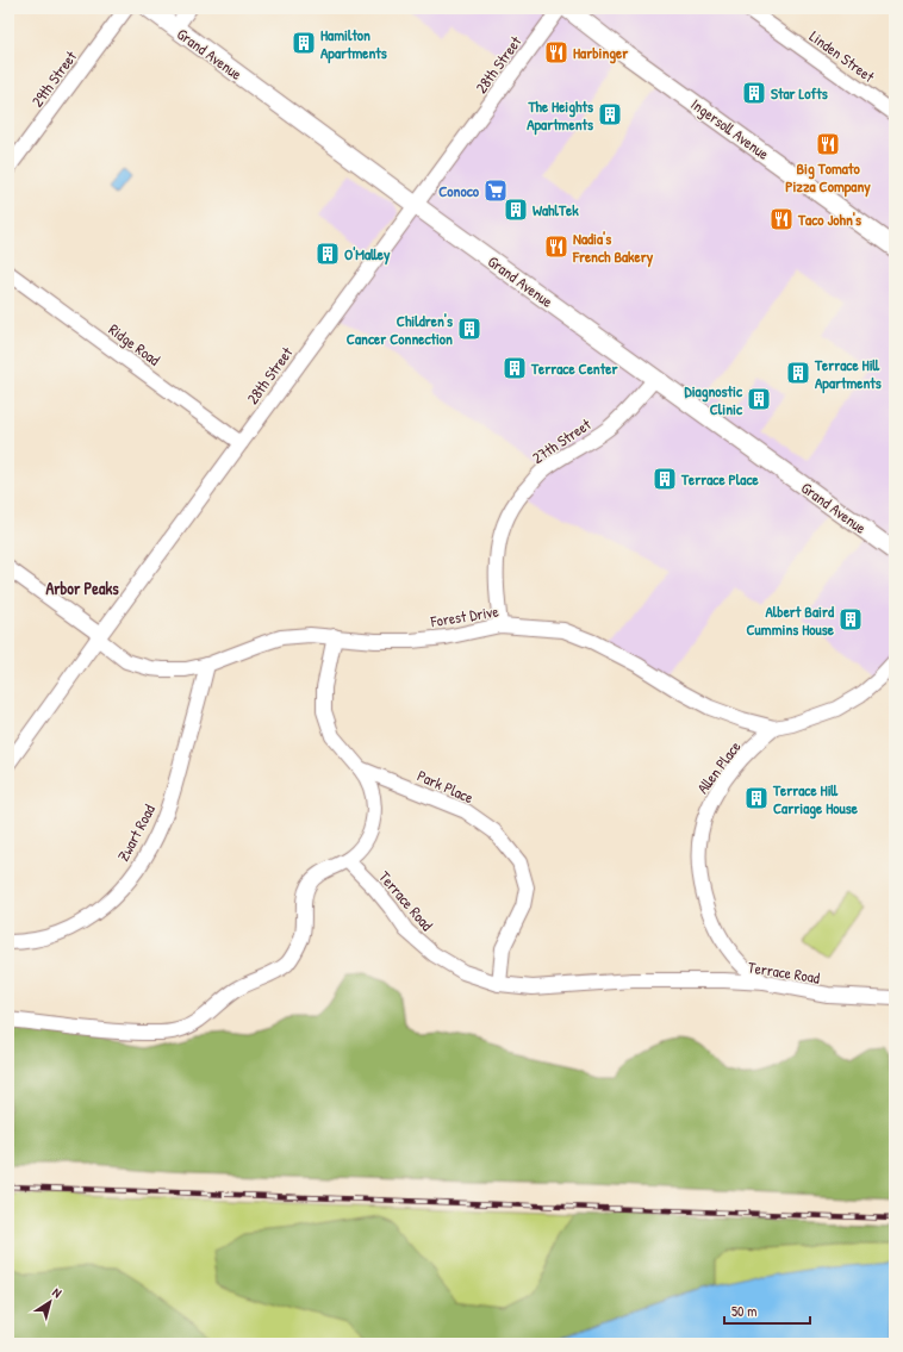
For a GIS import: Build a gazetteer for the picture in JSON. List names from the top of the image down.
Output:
{
  "streets": {
    "main road": ["Grand Avenue", "Ingersoll Avenue"],
    "street": [
      "Linden Street",
      "28th Street",
      "29th Street",
      "Ridge Road",
      "27th Street",
      "Forest Drive",
      "Allen Place",
      "Park Place",
      "Zwart Road",
      "Terrace Road"
    ]
  },
  "crossings": [
    ["Grand Avenue", "28th Street"],
    ["Grand Avenue", "27th Street"],
    ["28th Street", "Ridge Road"],
    ["28th Street", "Forest Drive"],
    ["27th Street", "Forest Drive"],
    ["Forest Drive", "Allen Place"],
    ["Forest Drive", "Park Place"],
    ["Forest Drive", "Zwart Road"],
    ["Allen Place", "Terrace Road"],
    ["Park Place", "Terrace Road"]
  ],
  "districts": ["Arbor Peaks"],
  "places": {
    "building": [
      "Hamilton Apartments",
      "Star Lofts",
      "The Heights Apartments",
      "WahlTek",
      "O'Malley",
      "Children's Cancer Connection",
      "Terrace Center",
      "Terrace Hill Apartments",
      "Diagnostic Clinic",
      "Terrace Place",
      "Albert Baird Cummins House",
      "Terrace Hill Carriage House"
    ],
    "restaurant": [
      "Harbinger",
      "Big Tomato Pizza Company",
      "Taco John's",
      "Nadia's French Bakery"
    ],
    "supermarket": ["Conoco"]
  },
  "scale_bar": "50 m",
  "north": "top right"
}
